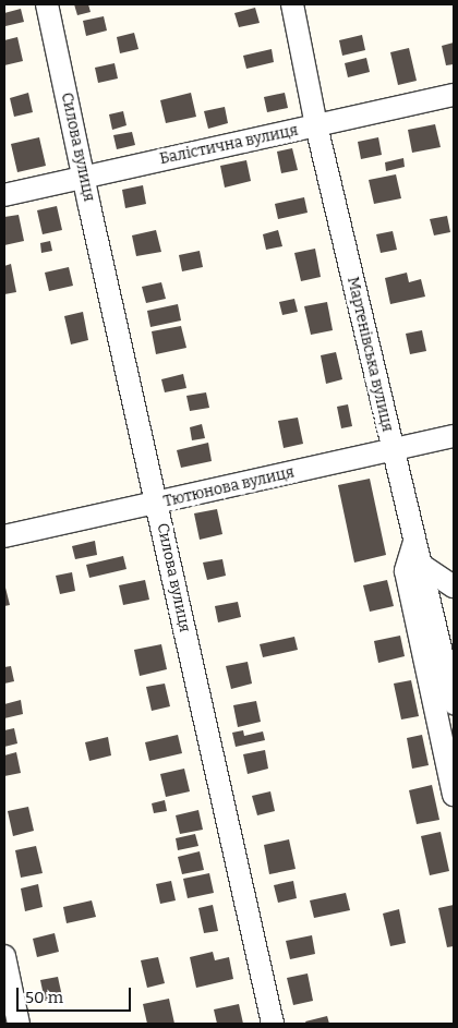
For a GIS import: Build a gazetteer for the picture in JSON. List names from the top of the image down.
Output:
{
  "streets": {
    "street": [
      "Балістична вулиця",
      "Силова вулиця",
      "Мартенівська вулиця",
      "Тютюнова вулиця"
    ]
  },
  "crossings": [
    ["Балістична вулиця", "Силова вулиця"],
    ["Балістична вулиця", "Мартенівська вулиця"],
    ["Силова вулиця", "Тютюнова вулиця"],
    ["Мартенівська вулиця", "Тютюнова вулиця"]
  ],
  "scale_bar": "50 m"
}
